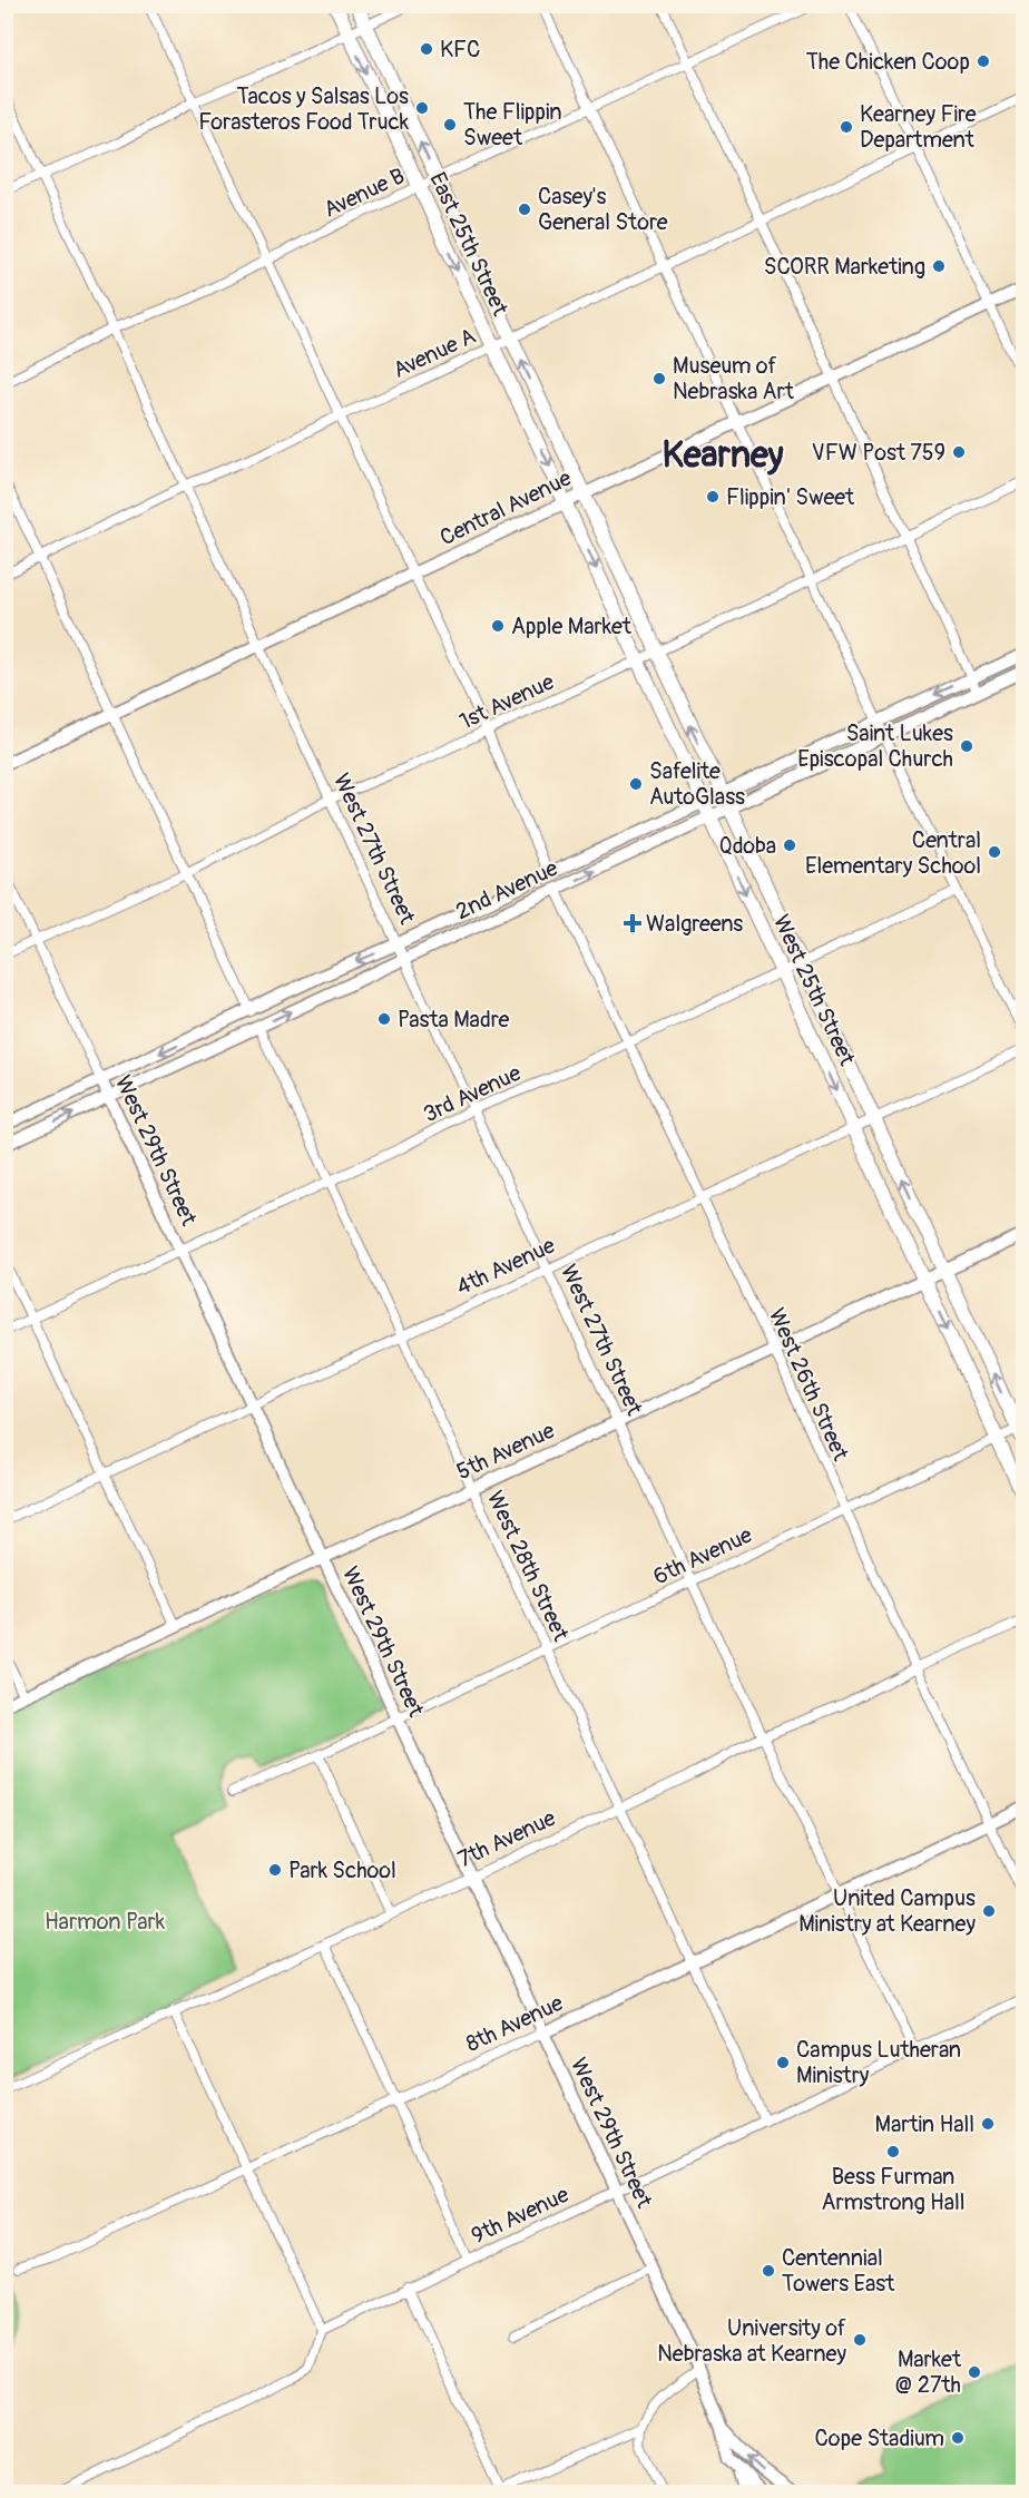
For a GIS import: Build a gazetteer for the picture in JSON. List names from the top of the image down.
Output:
{
  "streets": {
    "main road": ["East 25th Street", "West 25th Street"],
    "street": [
      "Avenue B",
      "Avenue A",
      "Central Avenue",
      "1st Avenue",
      "West 27th Street",
      "2nd Avenue",
      "3rd Avenue",
      "West 29th Street",
      "4th Avenue",
      "West 26th Street",
      "5th Avenue",
      "6th Avenue",
      "West 28th Street",
      "7th Avenue",
      "8th Avenue",
      "9th Avenue"
    ]
  },
  "crossings": [
    ["Avenue B", "East 25th Street"],
    ["Avenue B", "West 27th Street"],
    ["East 25th Street", "Avenue A"],
    ["East 25th Street", "Central Avenue"],
    ["East 25th Street", "West 25th Street"],
    ["Avenue A", "West 27th Street"],
    ["Central Avenue", "West 27th Street"],
    ["Central Avenue", "West 25th Street"],
    ["1st Avenue", "West 27th Street"],
    ["1st Avenue", "West 25th Street"],
    ["1st Avenue", "West 29th Street"],
    ["West 27th Street", "2nd Avenue"],
    ["West 27th Street", "3rd Avenue"],
    ["West 27th Street", "4th Avenue"],
    ["West 27th Street", "5th Avenue"],
    ["West 27th Street", "6th Avenue"],
    ["West 27th Street", "7th Avenue"],
    ["West 27th Street", "8th Avenue"],
    ["West 27th Street", "9th Avenue"],
    ["2nd Avenue", "West 25th Street"],
    ["2nd Avenue", "West 29th Street"],
    ["2nd Avenue", "West 26th Street"],
    ["2nd Avenue", "West 28th Street"],
    ["West 25th Street", "3rd Avenue"],
    ["West 25th Street", "4th Avenue"],
    ["West 25th Street", "5th Avenue"],
    ["West 25th Street", "6th Avenue"],
    ["3rd Avenue", "West 29th Street"],
    ["3rd Avenue", "West 26th Street"],
    ["3rd Avenue", "West 28th Street"],
    ["West 29th Street", "4th Avenue"],
    ["West 29th Street", "5th Avenue"],
    ["West 29th Street", "6th Avenue"],
    ["West 29th Street", "7th Avenue"],
    ["West 29th Street", "8th Avenue"],
    ["West 29th Street", "9th Avenue"],
    ["4th Avenue", "West 26th Street"],
    ["4th Avenue", "West 28th Street"],
    ["West 26th Street", "5th Avenue"],
    ["West 26th Street", "6th Avenue"],
    ["West 26th Street", "7th Avenue"],
    ["West 26th Street", "8th Avenue"],
    ["5th Avenue", "West 28th Street"],
    ["6th Avenue", "West 28th Street"],
    ["West 28th Street", "7th Avenue"],
    ["West 28th Street", "8th Avenue"],
    ["West 28th Street", "9th Avenue"]
  ],
  "districts": ["Kearney"],
  "parks": ["Harmon Park"],
  "places": {
    "other": [
      "KFC",
      "The Chicken Coop",
      "Tacos y Salsas Los Forasteros Food Truck",
      "The Flippin Sweet",
      "Kearney Fire Department",
      "Casey's General Store",
      "SCORR Marketing",
      "Museum of Nebraska Art",
      "VFW Post 759",
      "Flippin' Sweet",
      "Apple Market",
      "Saint Lukes Episcopal Church",
      "Safelite AutoGlass",
      "Qdoba",
      "Central Elementary School",
      "Pasta Madre",
      "Park School",
      "United Campus Ministry at Kearney",
      "Campus Lutheran Ministry",
      "Martin Hall",
      "Bess Furman Armstrong Hall",
      "Centennial Towers East",
      "University of Nebraska at Kearney",
      "Market @ 27th",
      "Cope Stadium"
    ],
    "health": ["Walgreens"]
  }
}
